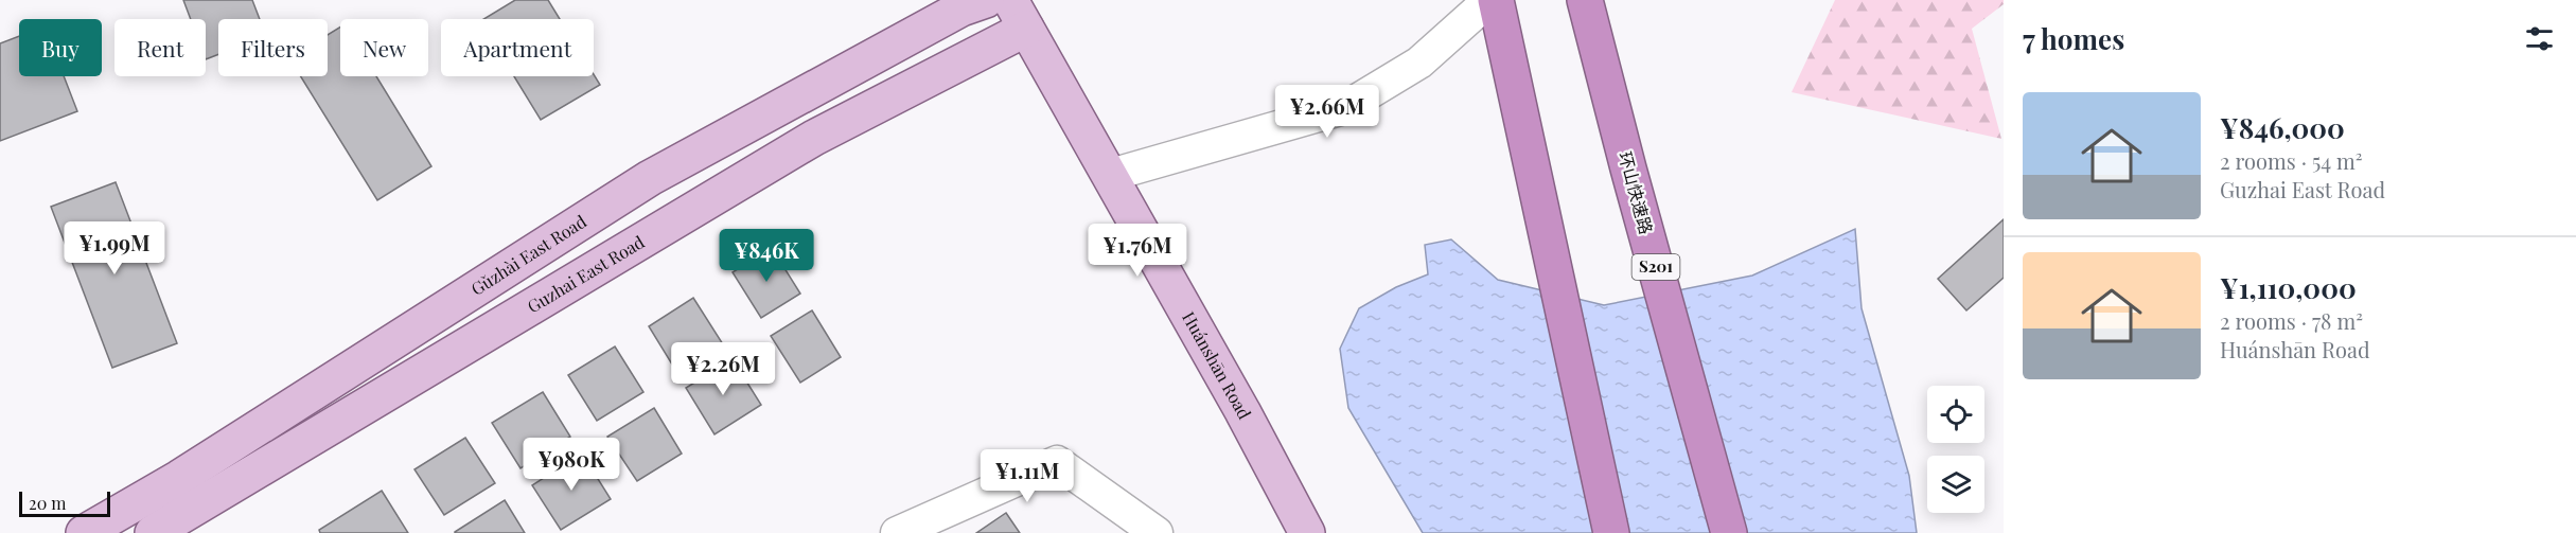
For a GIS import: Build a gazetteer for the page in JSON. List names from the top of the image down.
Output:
{
  "streets": {
    "highway": ["环山快速路", "S201"],
    "main road": ["Gǔzhài East Road", "Guzhai East Road", "Huánshān Road"]
  },
  "crossings": [
    ["Guzhai East Road", "Huánshān Road"]
  ],
  "scale_bar": "20 m",
  "page": {
    "heading": "7 homes",
    "chip": [
      "Buy",
      "Rent",
      "Filters",
      "New",
      "Apartment"
    ],
    "list": [
      {
        "name": "¥846,000",
        "note": "2 rooms · 54 m² · Guzhai East Road"
      },
      {
        "name": "¥1,110,000",
        "note": "2 rooms · 78 m² · Huánshān Road"
      }
    ],
    "price": [
      "¥2.66M",
      "¥1.99M",
      "¥1.76M",
      "¥846K",
      "¥2.26M",
      "¥980K",
      "¥1.11M"
    ],
    "scale": "20 m"
  }
}
